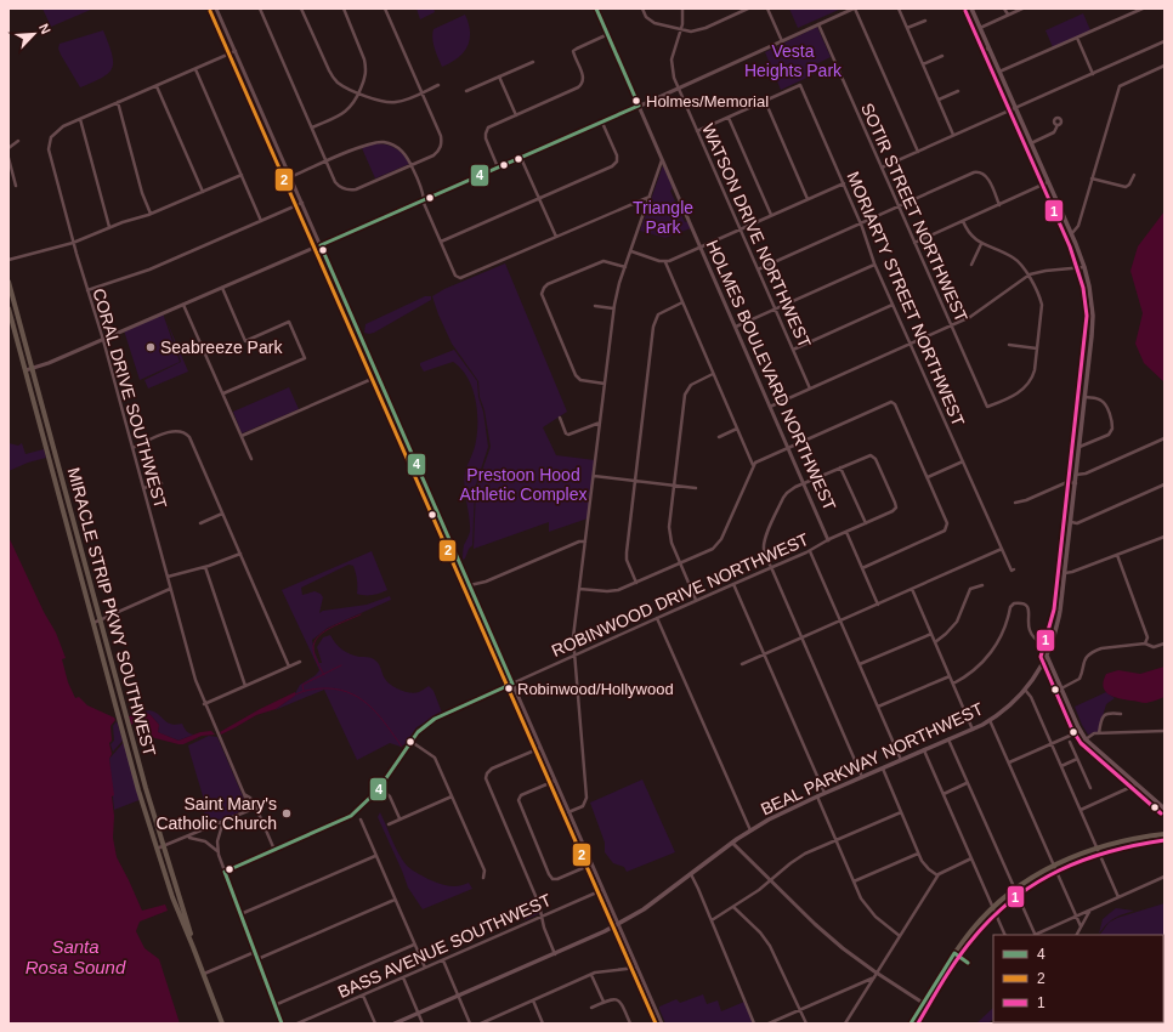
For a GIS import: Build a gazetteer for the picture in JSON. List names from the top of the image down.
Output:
{
  "streets": {
    "highway": ["MIRACLE STRIP PKWY SOUTHWEST"],
    "main road": ["BEAL PARKWAY NORTHWEST"],
    "street": [
      "SOTIR STREET NORTHWEST",
      "WATSON DRIVE NORTHWEST",
      "MORIARTY STREET NORTHWEST",
      "HOLMES BOULEVARD NORTHWEST",
      "CORAL DRIVE SOUTHWEST",
      "ROBINWOOD DRIVE NORTHWEST",
      "BASS AVENUE SOUTHWEST"
    ]
  },
  "crossings": [
    ["HOLMES BOULEVARD NORTHWEST", "ROBINWOOD DRIVE NORTHWEST"],
    ["CORAL DRIVE SOUTHWEST", "ROBINWOOD DRIVE NORTHWEST"],
    ["ROBINWOOD DRIVE NORTHWEST", "BEAL PARKWAY NORTHWEST"]
  ],
  "water": ["Santa Rosa Sound"],
  "parks": ["Vesta Heights Park", "Triangle Park", "Prestoon Hood Athletic Complex"],
  "places": [
    "Holmes/Memorial",
    "Seabreeze Park",
    "Robinwood/Hollywood",
    "Saint Mary's Catholic Church"
  ],
  "lines": ["transit line 4", "transit line 2", "transit line 1"],
  "legend": ["4", "2", "1"],
  "north": "top right"
}
